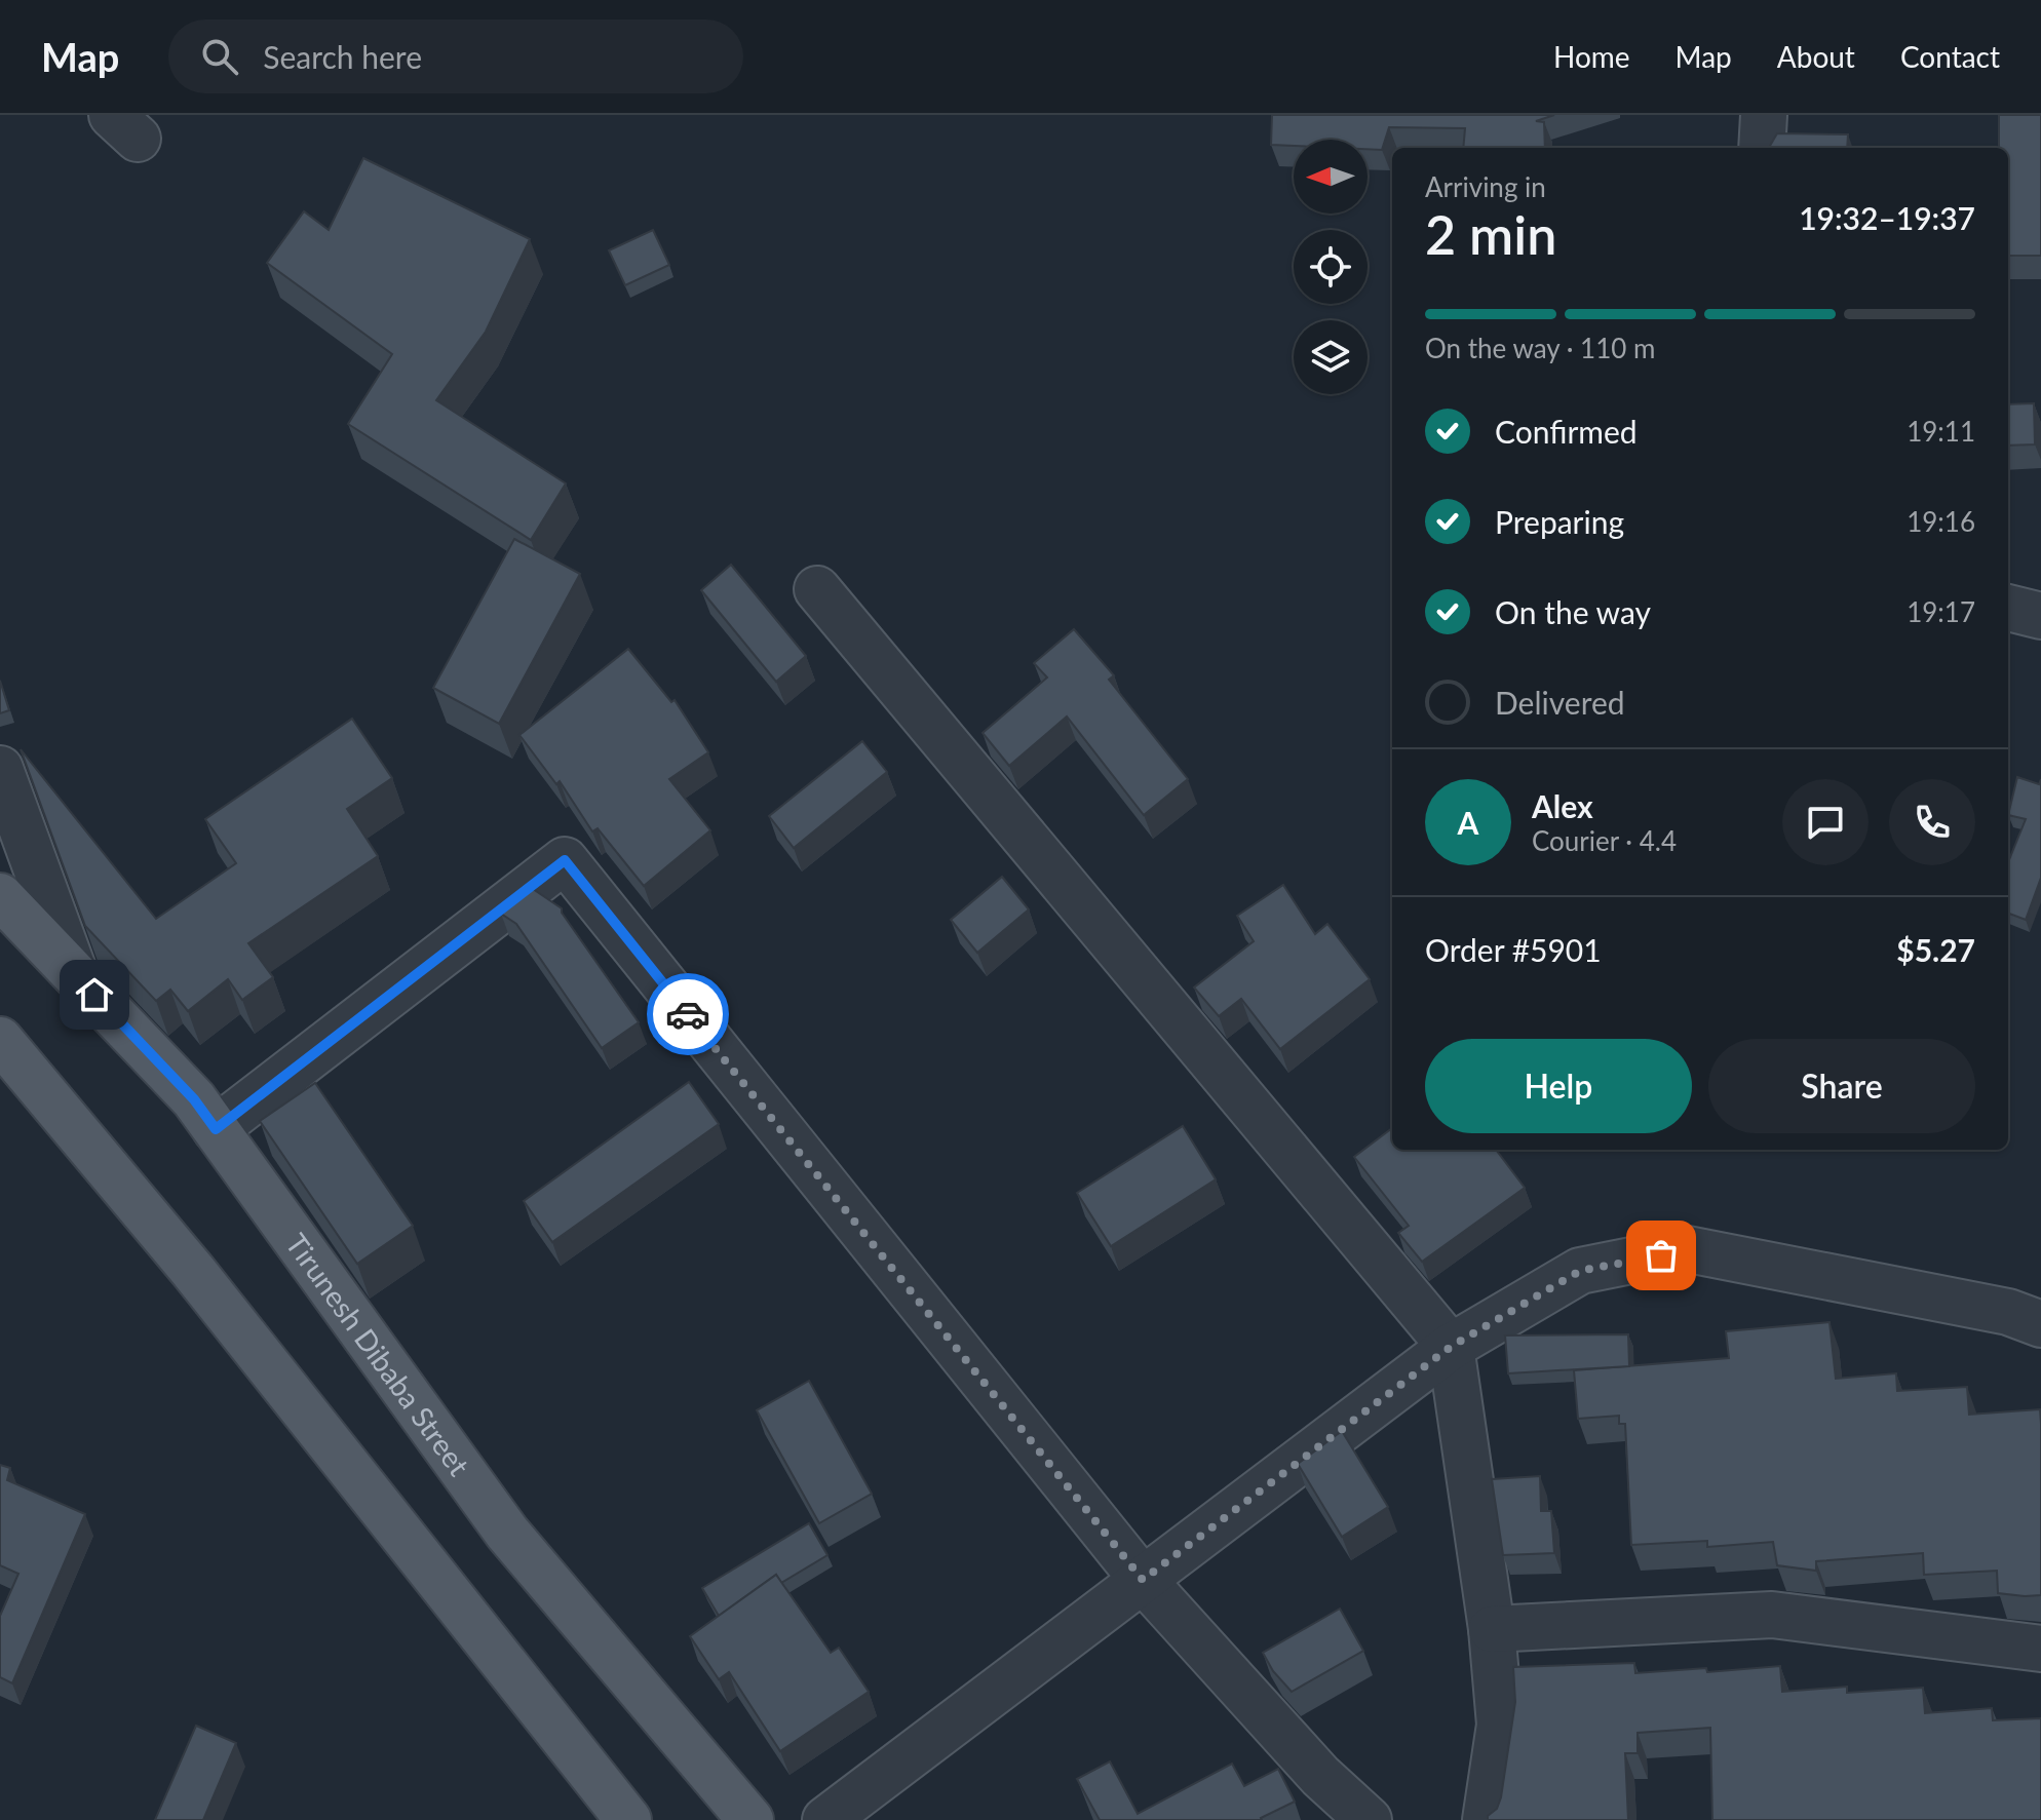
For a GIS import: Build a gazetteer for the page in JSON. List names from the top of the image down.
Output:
{
  "streets": {
    "main road": ["Tirunesh Dibaba Street"]
  },
  "north": "left",
  "page": {
    "header": "Map",
    "search": "Search here",
    "nav": [
      "Home",
      "Map",
      "About",
      "Contact"
    ],
    "heading": ["2 min", "Arriving in", "19:32–19:37"],
    "panel": [
      "Alex",
      "Courier · 4.4",
      "Order #5901",
      "$5.27"
    ],
    "bar": "On the way · 110 m",
    "list": [
      ["Confirmed", "19:11"],
      ["Preparing", "19:16"],
      ["On the way", "19:17"],
      "Delivered"
    ],
    "round": "A",
    "buttons": ["Help", "Share"]
  }
}
